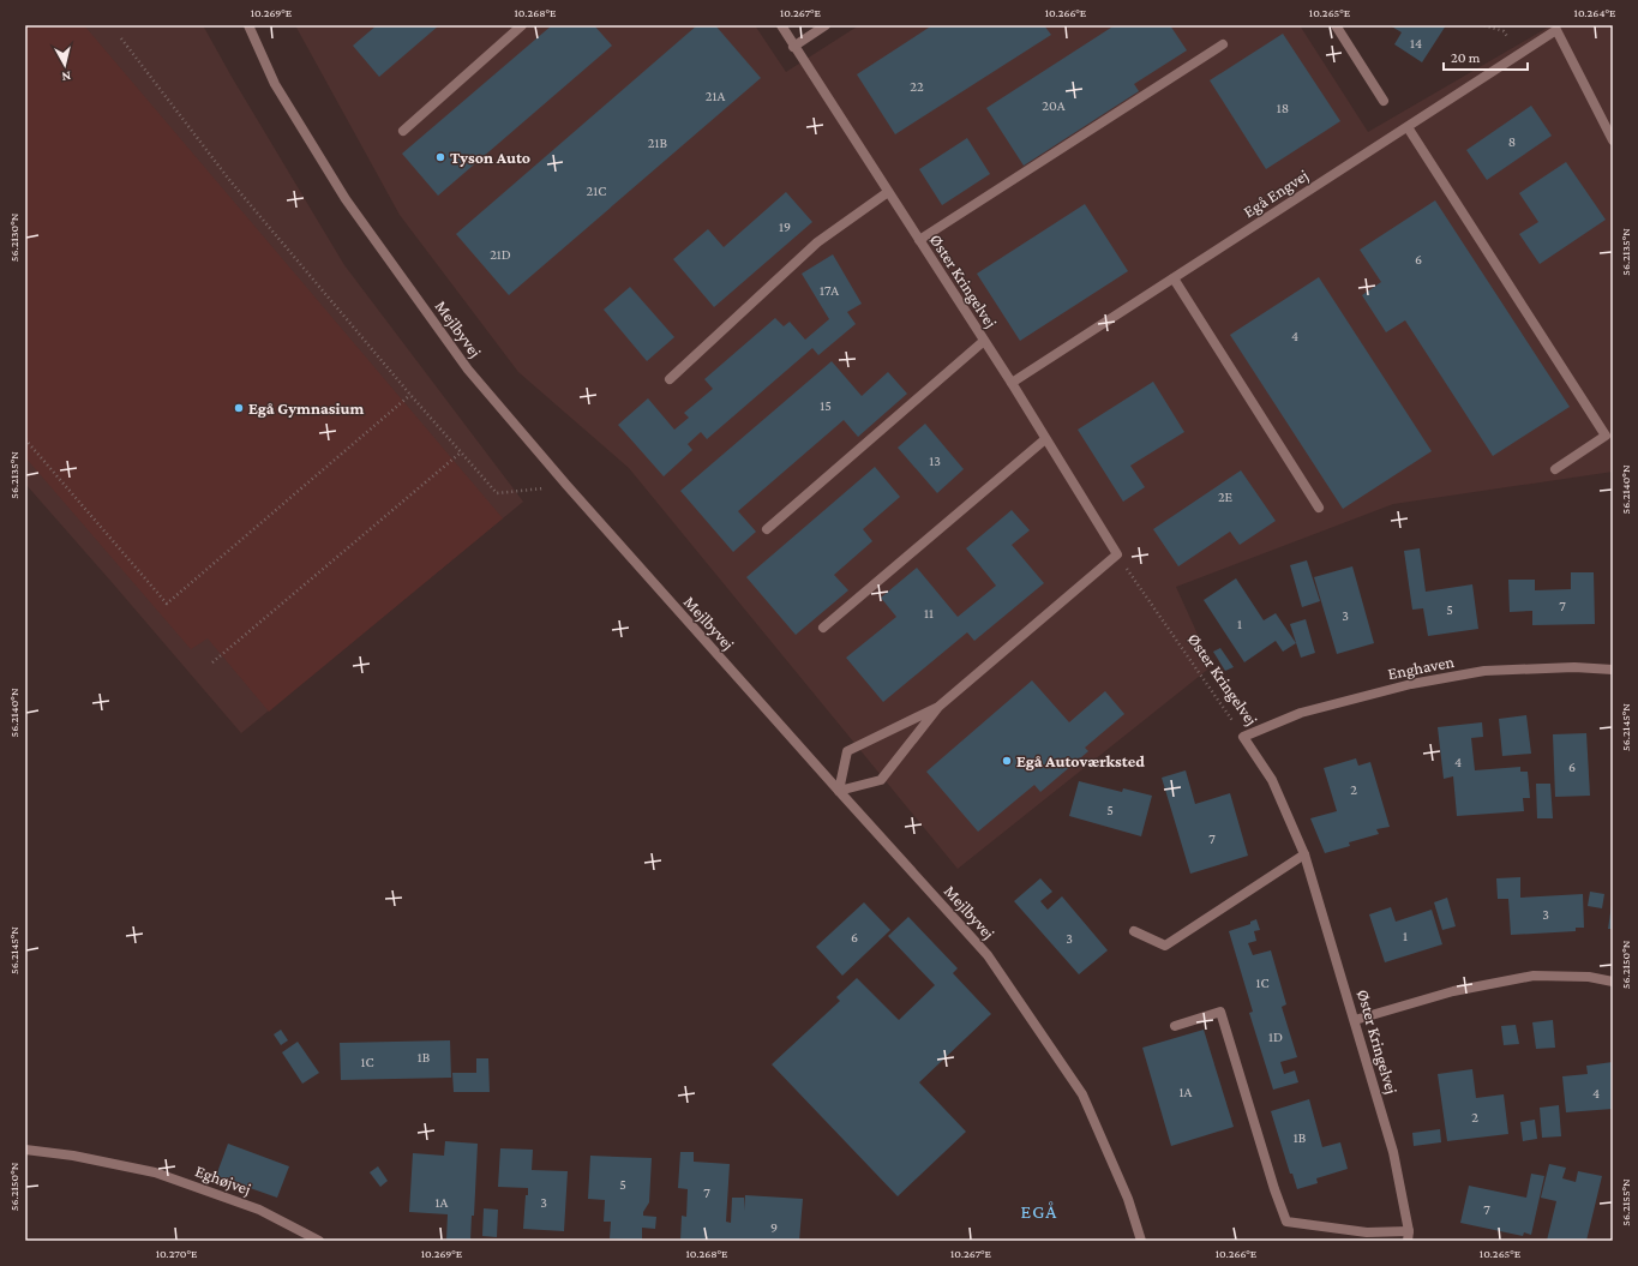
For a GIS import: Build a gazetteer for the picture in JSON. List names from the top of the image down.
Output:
{
  "streets": {
    "street": [
      "Egå Engvej",
      "Øster Kringelvej",
      "Mejlbyvej",
      "Enghaven",
      "Eghøjvej"
    ]
  },
  "crossings": [
    ["Egå Engvej", "Øster Kringelvej"],
    ["Øster Kringelvej", "Enghaven"]
  ],
  "districts": ["EGÅ"],
  "places": ["Tyson Auto", "Egå Gymnasium", "Egå Autoværksted"],
  "house_numbers": [
    "14",
    "22",
    "21A",
    "20A",
    "18",
    "8",
    "21B",
    "21C",
    "19",
    "21D",
    "6",
    "17A",
    "4",
    "15",
    "13",
    "2E",
    "7",
    "5",
    "11",
    "3",
    "1",
    "4",
    "6",
    "2",
    "5",
    "7",
    "3",
    "1",
    "6",
    "3",
    "1C",
    "1D",
    "1B",
    "1C",
    "1A",
    "4",
    "2",
    "1B",
    "5",
    "7",
    "1A",
    "3",
    "7",
    "9"
  ],
  "scale_bar": "20 m",
  "north": "bottom",
  "coordinates": [
    "10.269°E",
    "10.268°E",
    "10.267°E",
    "10.266°E",
    "10.265°E",
    "10.264°E",
    "56.2130°N",
    "56.2135°N",
    "56.2140°N",
    "56.2145°N",
    "56.2150°N",
    "56.2155°N",
    "10.270°E"
  ]
}
